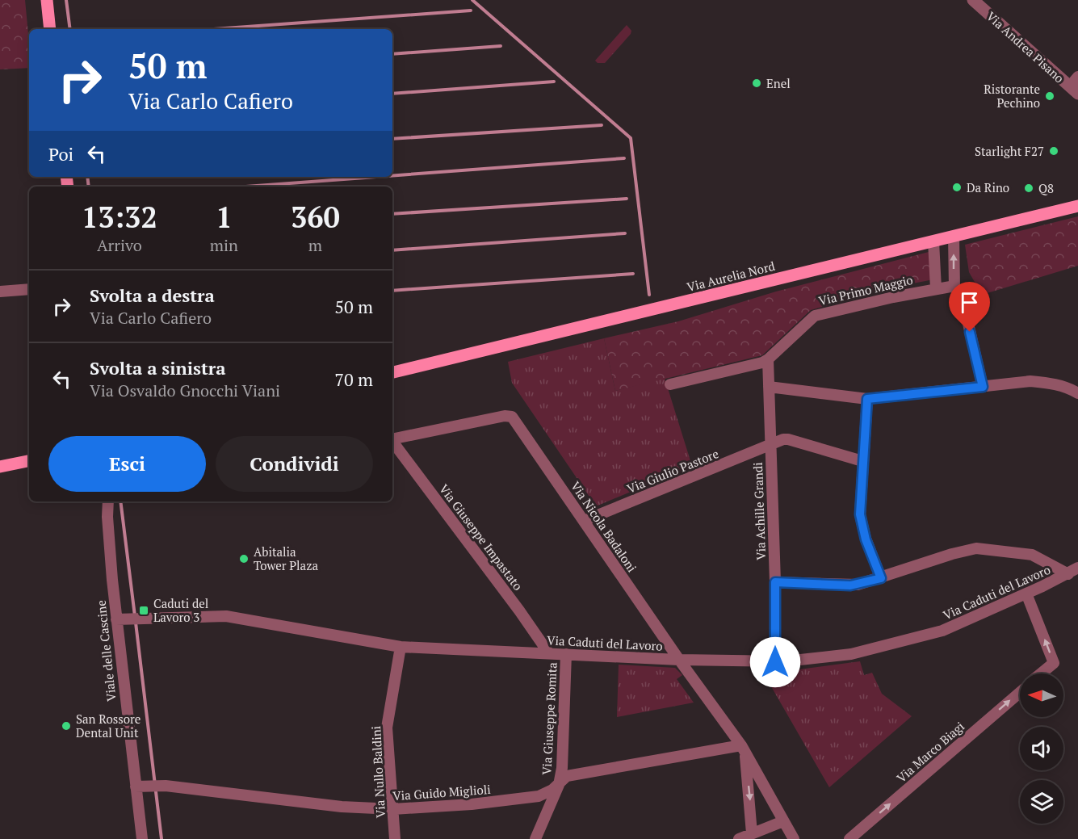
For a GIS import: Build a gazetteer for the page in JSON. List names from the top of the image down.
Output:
{
  "streets": {
    "main road": ["Via Aurelia Nord"],
    "street": [
      "Via Andrea Pisano",
      "Via Primo Maggio",
      "Via Giulio Pastore",
      "Via Achille Grandi",
      "Via Nicola Badaloni",
      "Via Giuseppe Impastato",
      "Via Caduti del Lavoro",
      "Viale delle Cascine",
      "Via Giuseppe Romita",
      "Via Marco Biagi",
      "Via Nullo Baldini",
      "Via Guido Miglioli"
    ]
  },
  "crossings": [
    ["Via Primo Maggio", "Via Achille Grandi"],
    ["Via Giulio Pastore", "Via Achille Grandi"],
    ["Via Giulio Pastore", "Via Nicola Badaloni"],
    ["Via Achille Grandi", "Via Caduti del Lavoro"],
    ["Via Nicola Badaloni", "Via Caduti del Lavoro"],
    ["Via Nicola Badaloni", "Via Guido Miglioli"],
    ["Via Giuseppe Impastato", "Via Caduti del Lavoro"],
    ["Via Caduti del Lavoro", "Viale delle Cascine"],
    ["Via Caduti del Lavoro", "Via Giuseppe Romita"],
    ["Via Caduti del Lavoro", "Via Nullo Baldini"],
    ["Viale delle Cascine", "Via Guido Miglioli"],
    ["Via Giuseppe Romita", "Via Guido Miglioli"],
    ["Via Nullo Baldini", "Via Guido Miglioli"]
  ],
  "one_way": ["Via Marco Biagi"],
  "places": {
    "other": [
      "Enel",
      "Ristorante Pechino",
      "Starlight F27",
      "Da Rino",
      "Q8",
      "Abitalia Tower Plaza",
      "San Rossore Dental Unit"
    ],
    "transit": ["Caduti del Lavoro 3"]
  },
  "north": "left",
  "page": {
    "turn": ["50 m", "Via Carlo Cafiero"],
    "then": "Poi",
    "eta": [
      "13:32",
      "Arrivo",
      "1",
      "min",
      "360",
      "m"
    ],
    "list": [
      {
        "name": "Svolta a destra",
        "note": "Via Carlo Cafiero",
        "value": "50 m"
      },
      {
        "name": "Svolta a sinistra",
        "note": "Via Osvaldo Gnocchi Viani",
        "value": "70 m"
      }
    ],
    "buttons": ["Esci", "Condividi"]
  }
}
